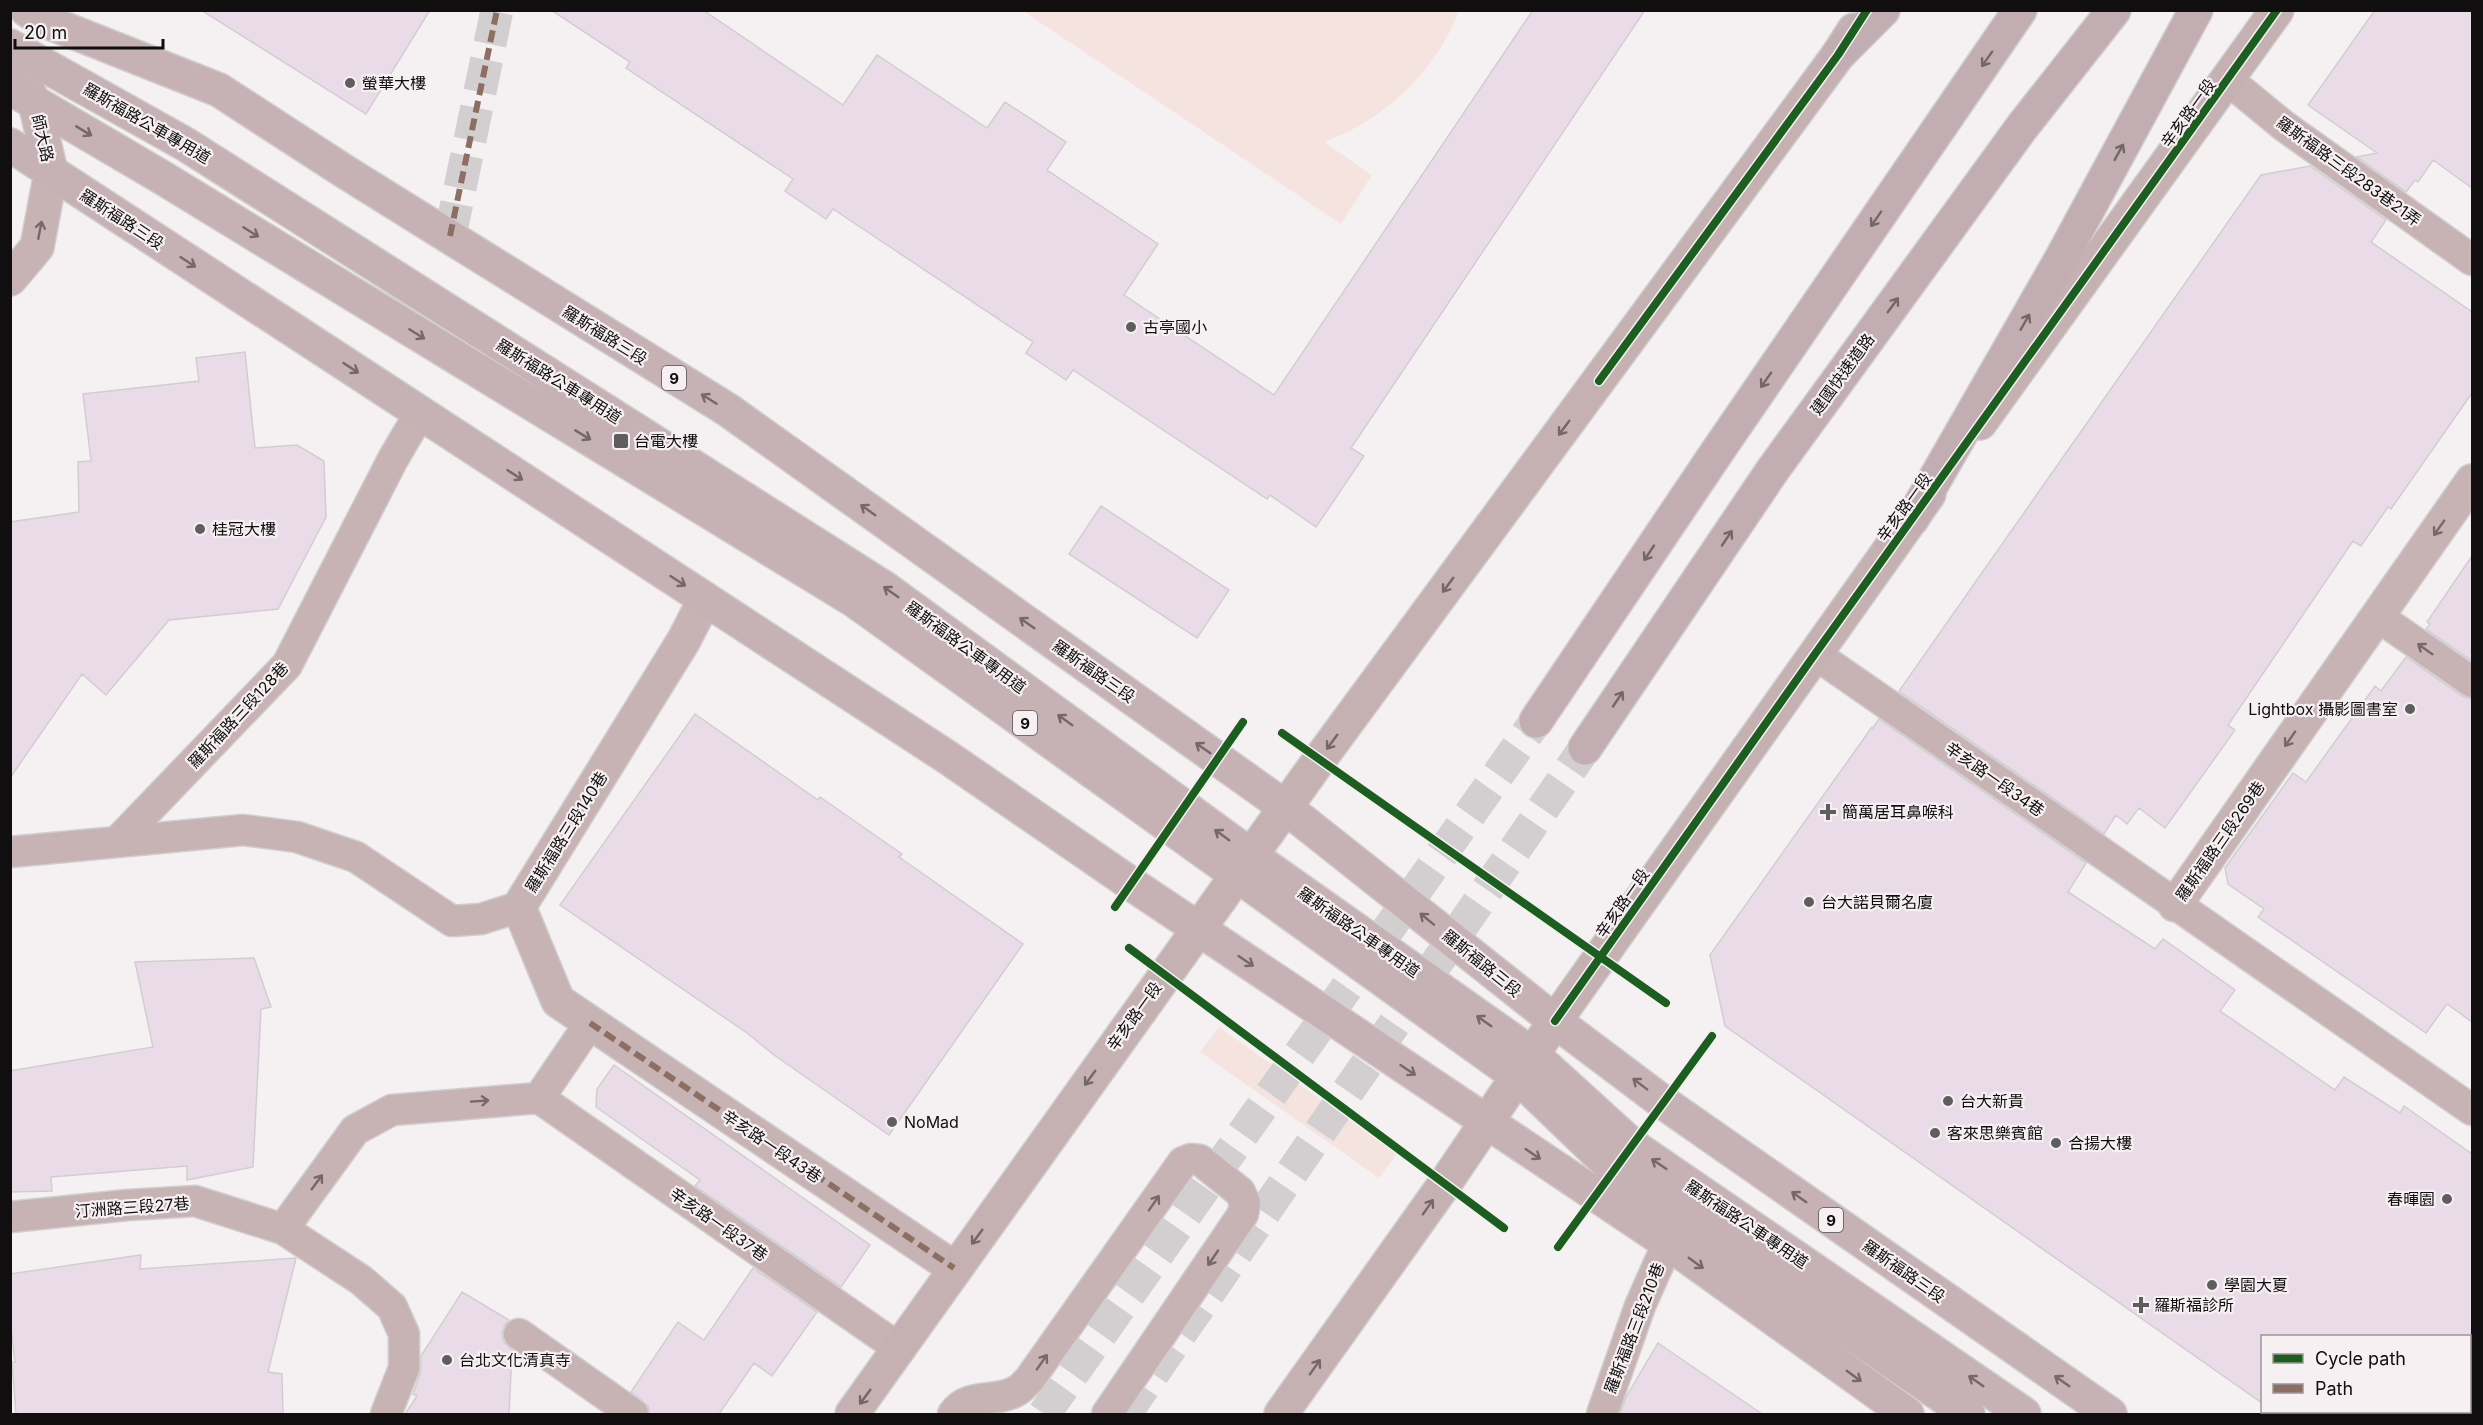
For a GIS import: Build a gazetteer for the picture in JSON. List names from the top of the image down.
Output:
{
  "streets": {
    "highway": ["建國快速道路"],
    "main road": [
      "辛亥路一段",
      "羅斯福路公車專用道",
      "羅斯福路三段",
      "9"
    ],
    "street": [
      "師大路",
      "羅斯福路三段140巷",
      "羅斯福路三段269巷",
      "辛亥路一段43巷"
    ],
    "lane": [
      "羅斯福路三段283巷21弄",
      "羅斯福路三段128巷",
      "辛亥路一段34巷",
      "汀洲路三段27巷",
      "辛亥路一段37巷",
      "羅斯福路三段210巷"
    ]
  },
  "crossings": [
    ["辛亥路一段", "羅斯福路公車專用道"],
    ["辛亥路一段", "羅斯福路三段283巷21弄"],
    ["辛亥路一段", "羅斯福路三段"],
    ["辛亥路一段", "辛亥路一段34巷"],
    ["辛亥路一段", "辛亥路一段43巷"],
    ["辛亥路一段", "辛亥路一段37巷"],
    ["羅斯福路公車專用道", "師大路"],
    ["師大路", "羅斯福路三段"],
    ["羅斯福路三段", "羅斯福路三段128巷"],
    ["羅斯福路三段", "羅斯福路三段140巷"],
    ["羅斯福路三段", "羅斯福路三段210巷"],
    ["辛亥路一段34巷", "羅斯福路三段269巷"],
    ["羅斯福路三段140巷", "辛亥路一段43巷"]
  ],
  "one_way": ["師大路", "羅斯福路三段269巷"],
  "places": {
    "other": [
      "螢華大樓",
      "古亭國小",
      "桂冠大樓",
      "Lightbox 攝影圖書室",
      "台大諾貝爾名廈",
      "台大新貴",
      "NoMad",
      "客來思樂賓館",
      "合揚大樓",
      "春暉園",
      "學園大夏",
      "台北文化清真寺"
    ],
    "transit": ["台電大樓"],
    "health": ["簡萬居耳鼻喉科", "羅斯福診所"]
  },
  "legend": ["Cycle path", "Path"],
  "scale_bar": "20 m"
}
